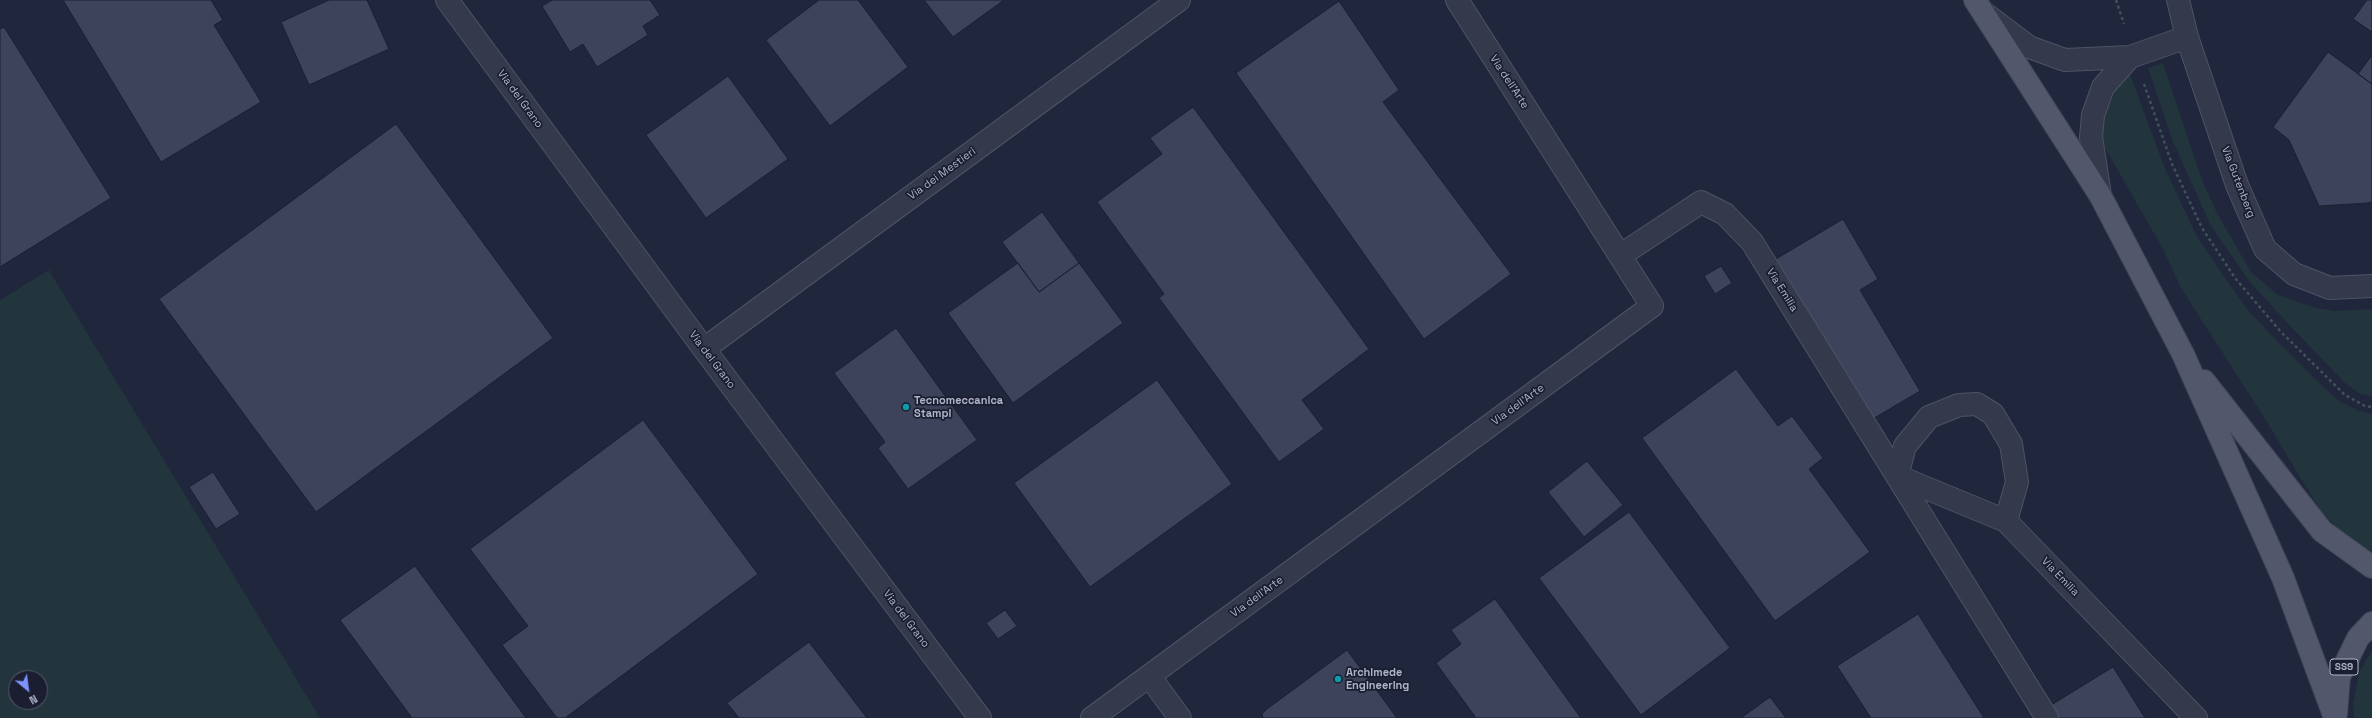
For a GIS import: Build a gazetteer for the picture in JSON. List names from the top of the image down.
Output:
{
  "streets": {
    "main road": ["SS9"],
    "street": [
      "Via dell'Arte",
      "Via del Grano",
      "Via dei Mestieri",
      "Via Gutenberg",
      "Via Emilia"
    ]
  },
  "crossings": [
    ["Via dell'Arte", "Via Emilia"],
    ["Via del Grano", "Via dei Mestieri"]
  ],
  "places": ["Tecnomeccanica Stampi", "Archimede Engineering"],
  "north": "bottom right"
}
